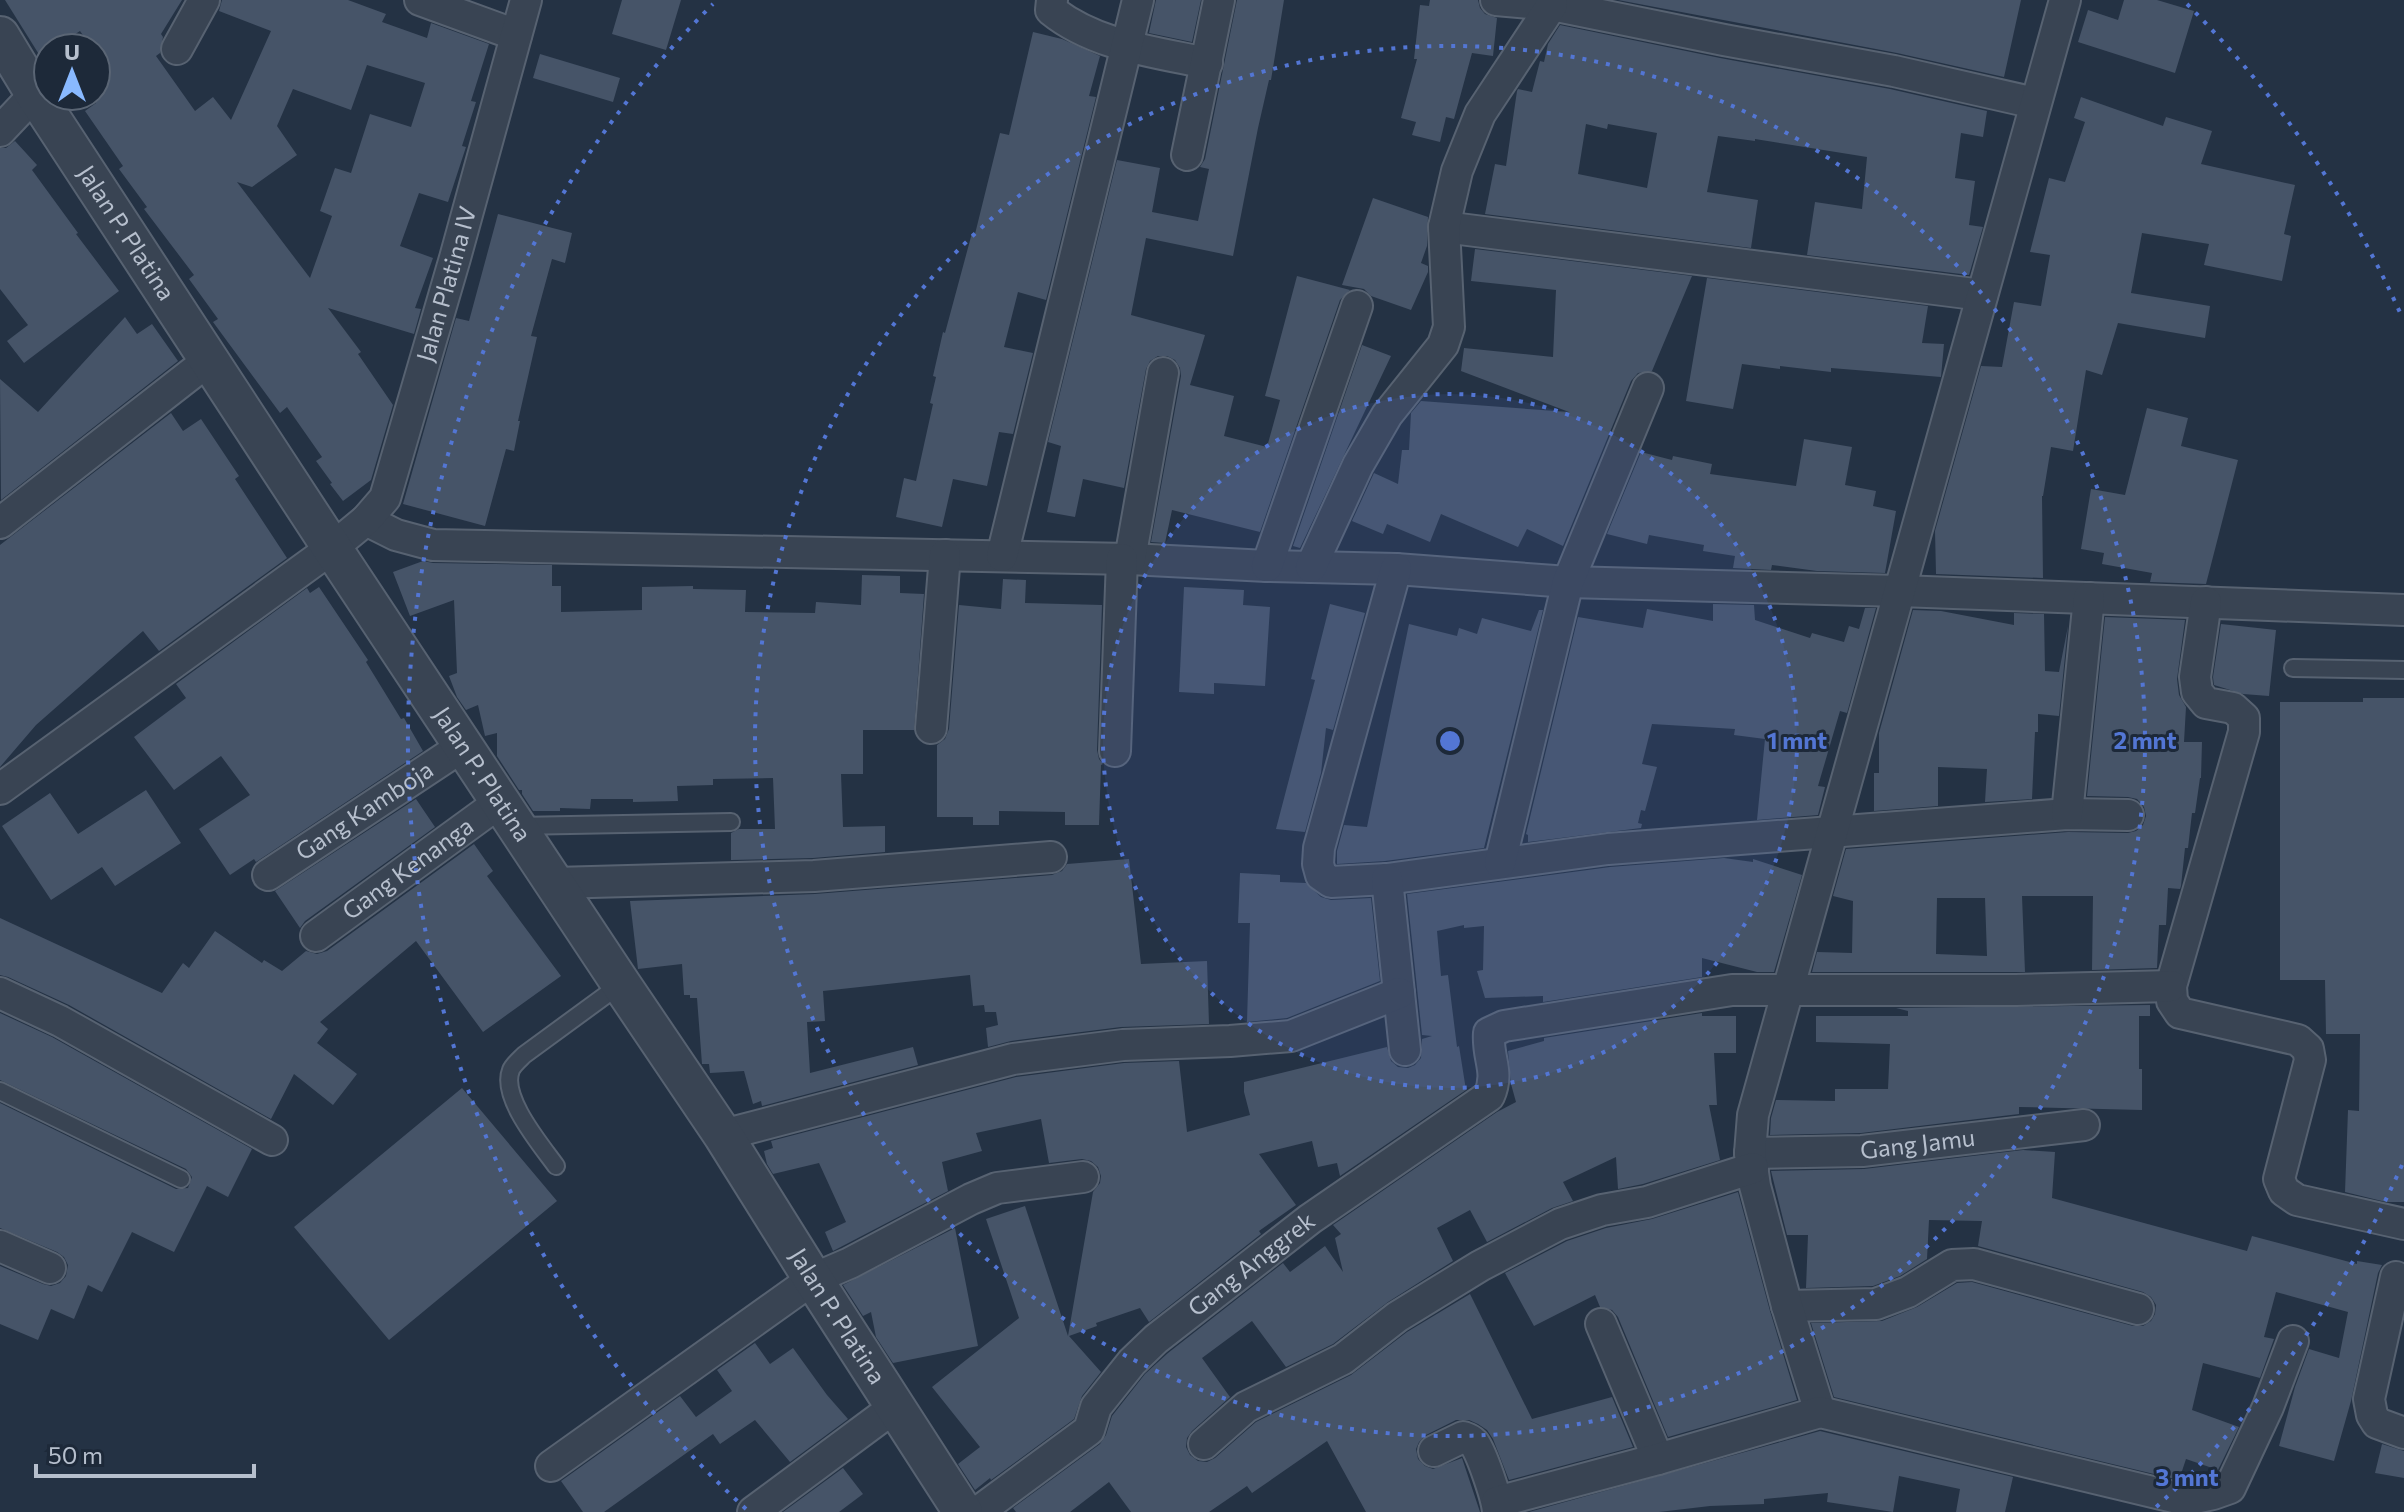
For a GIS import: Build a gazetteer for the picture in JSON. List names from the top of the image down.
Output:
{
  "streets": {
    "street": [
      "Jalan P. Platina",
      "Jalan Platina IV",
      "Gang Kamboja",
      "Gang Kenanga",
      "Gang Jamu",
      "Gang Anggrek"
    ]
  },
  "crossings": [
    ["Jalan P. Platina", "Jalan Platina IV"],
    ["Jalan P. Platina", "Gang Kamboja"],
    ["Jalan P. Platina", "Gang Kenanga"]
  ],
  "scale_bar": "50 m",
  "north": "top",
  "rings": ["1 mnt", "2 mnt", "3 mnt"]
}
